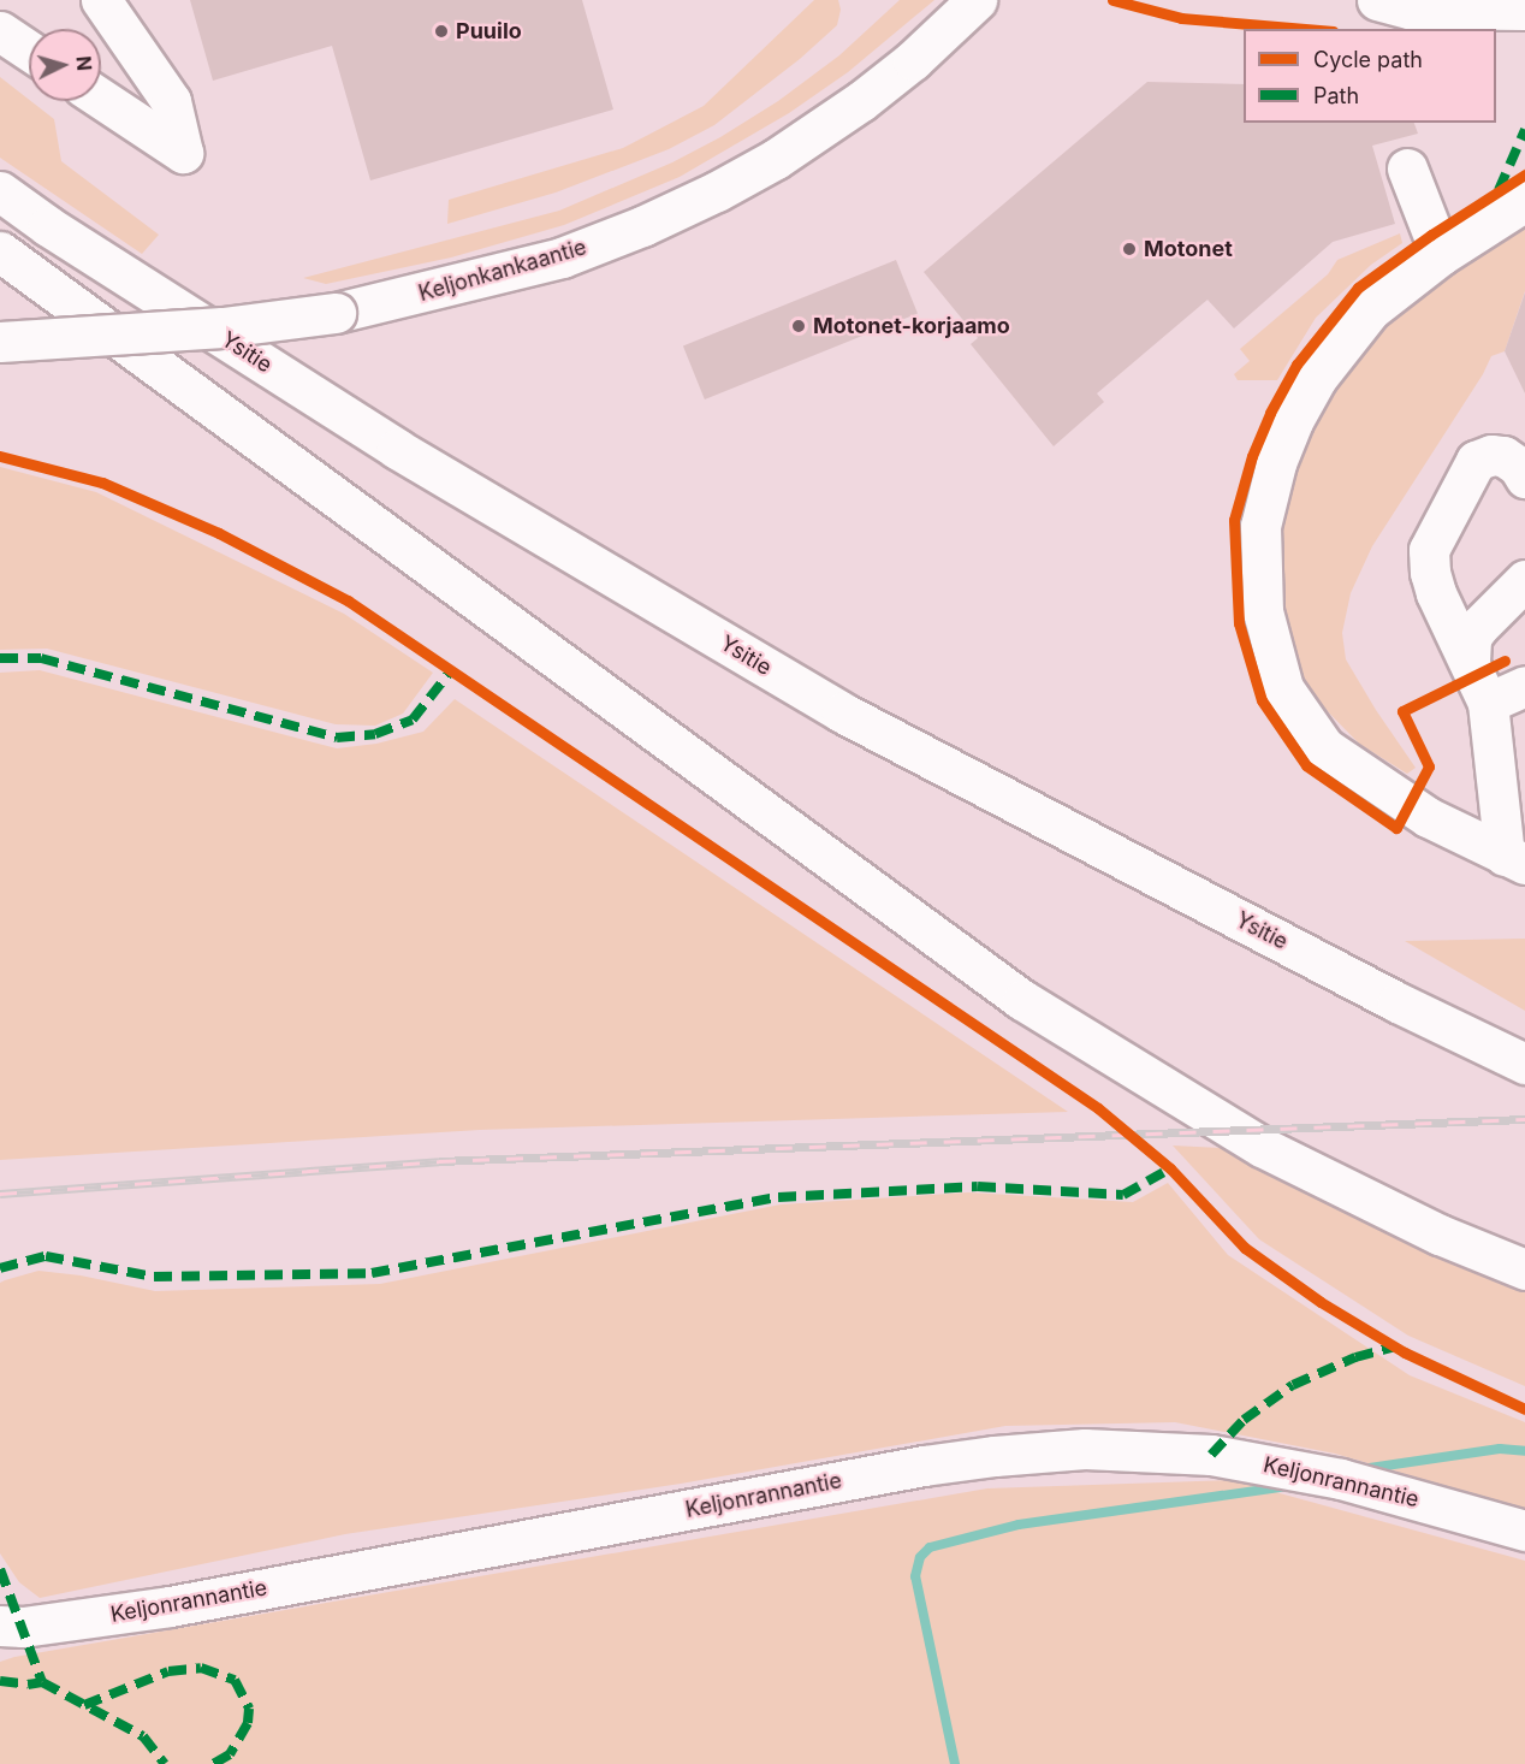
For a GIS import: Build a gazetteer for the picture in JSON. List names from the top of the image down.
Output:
{
  "streets": {
    "main road": ["Keljonkankaantie", "Ysitie", "Keljonrannantie"]
  },
  "places": ["Puuilo", "Motonet", "Motonet-korjaamo"],
  "legend": ["Cycle path", "Path"],
  "north": "right"
}
